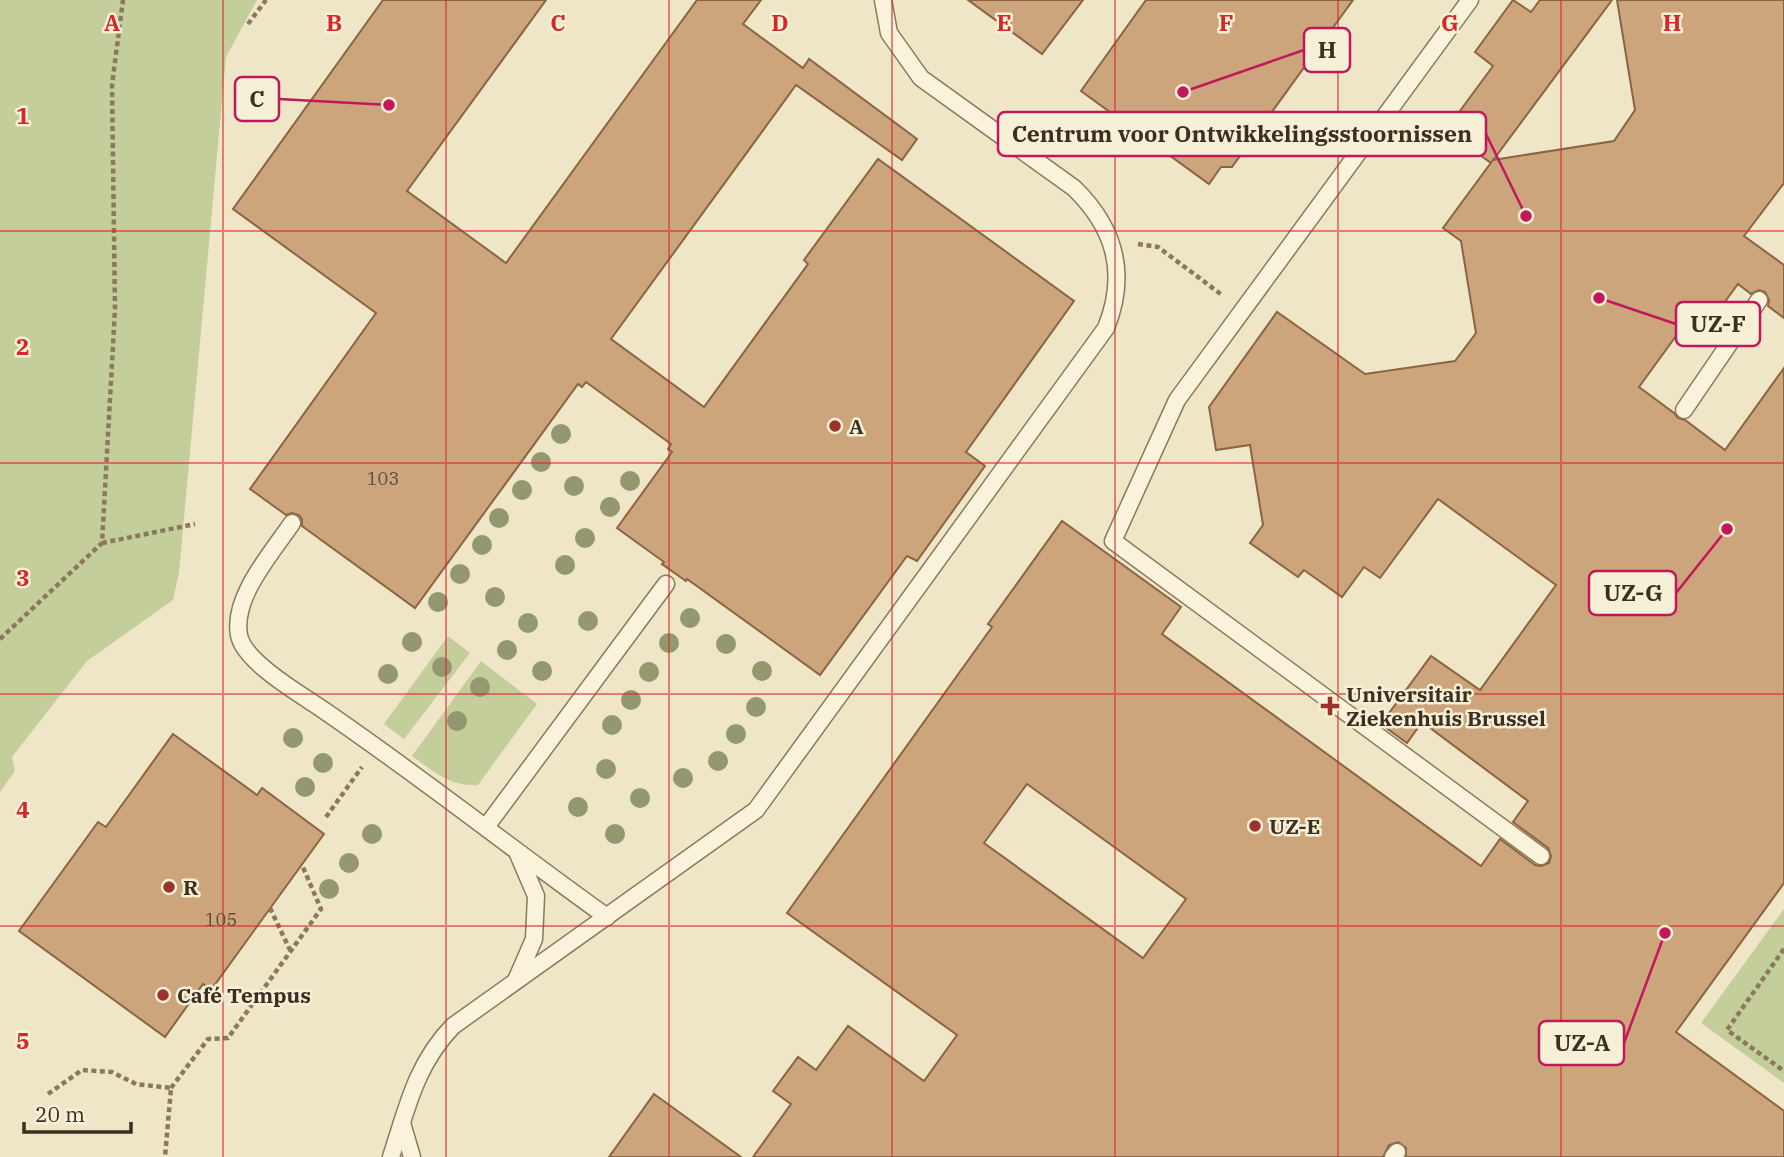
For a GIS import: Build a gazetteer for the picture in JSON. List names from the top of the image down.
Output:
{
  "places": {
    "other": [
      "H",
      "C",
      "Centrum voor Ontwikkelingsstoornissen",
      "UZ-F",
      "A",
      "UZ-G",
      "UZ-E",
      "R",
      "UZ-A",
      "Café Tempus"
    ],
    "health": ["Universitair Ziekenhuis Brussel"]
  },
  "house_numbers": ["103", "105"],
  "scale_bar": "20 m",
  "grid": {
    "columns": [
      "A",
      "B",
      "C",
      "D",
      "E",
      "F",
      "G",
      "H"
    ],
    "rows": [
      "1",
      "2",
      "3",
      "4",
      "5"
    ]
  }
}
